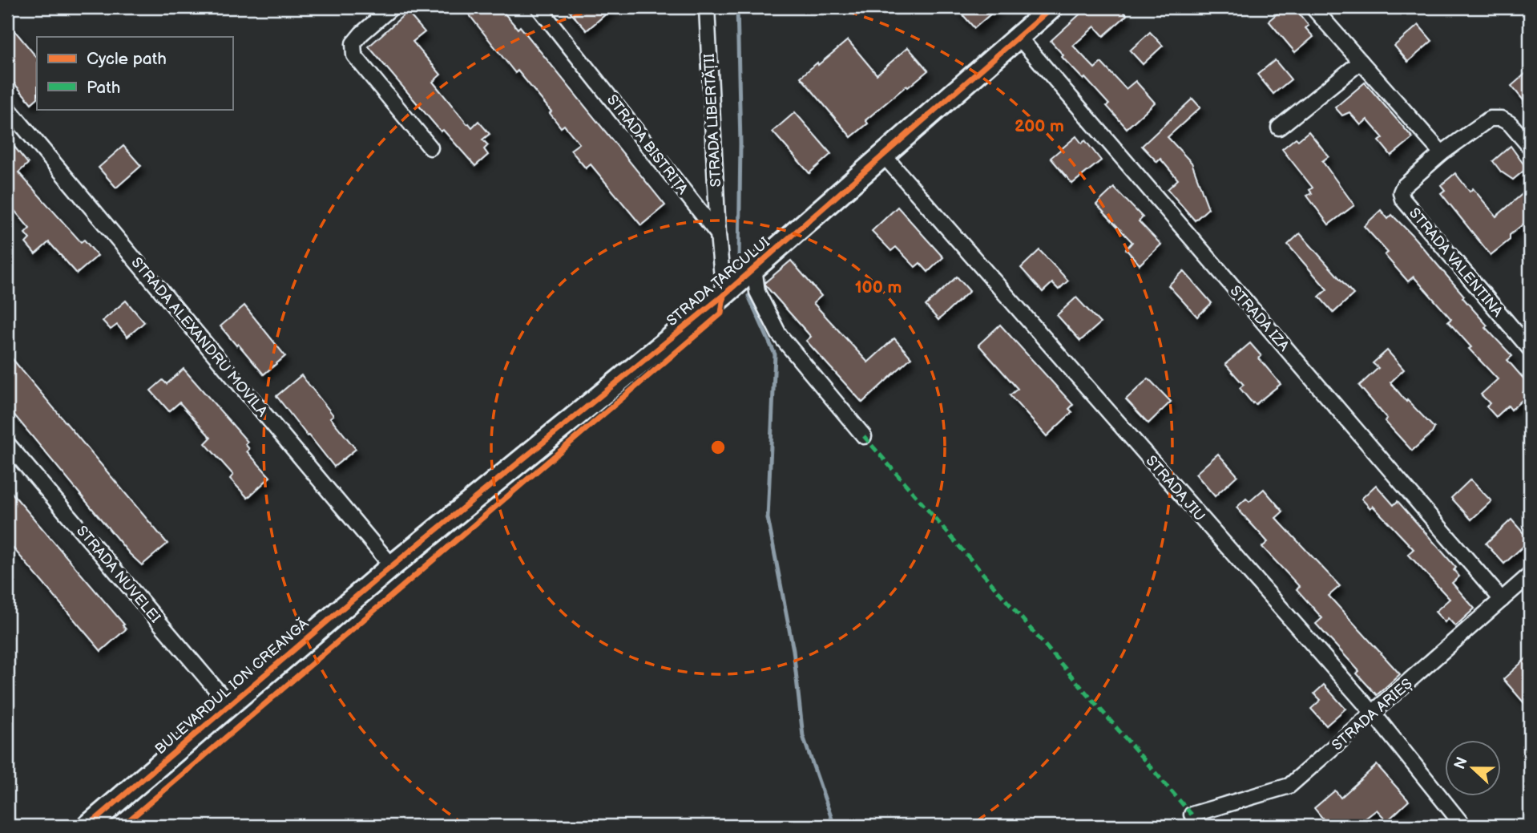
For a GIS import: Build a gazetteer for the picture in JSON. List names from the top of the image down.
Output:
{
  "streets": {
    "street": [
      "STRADA LIBERTĂȚII",
      "STRADA BISTRIȚA",
      "STRADA VALENTINA",
      "STRADA ȚARCULUI",
      "STRADA IZA",
      "STRADA ALEXANDRU MOVILA",
      "STRADA JIU",
      "STRADA NUVELEI",
      "BULEVARDUL ION CREANGĂ",
      "STRADA ARIEȘ"
    ]
  },
  "crossings": [
    ["STRADA LIBERTĂȚII", "STRADA BISTRIȚA"],
    ["STRADA ȚARCULUI", "STRADA IZA"],
    ["STRADA ȚARCULUI", "STRADA ALEXANDRU MOVILA"],
    ["STRADA ȚARCULUI", "STRADA JIU"],
    ["STRADA ȚARCULUI", "BULEVARDUL ION CREANGĂ"],
    ["STRADA IZA", "STRADA ARIEȘ"],
    ["STRADA ALEXANDRU MOVILA", "BULEVARDUL ION CREANGĂ"],
    ["STRADA JIU", "STRADA ARIEȘ"],
    ["STRADA NUVELEI", "BULEVARDUL ION CREANGĂ"]
  ],
  "legend": ["Cycle path", "Path"],
  "north": "left",
  "rings": ["200 m", "100 m"]
}
